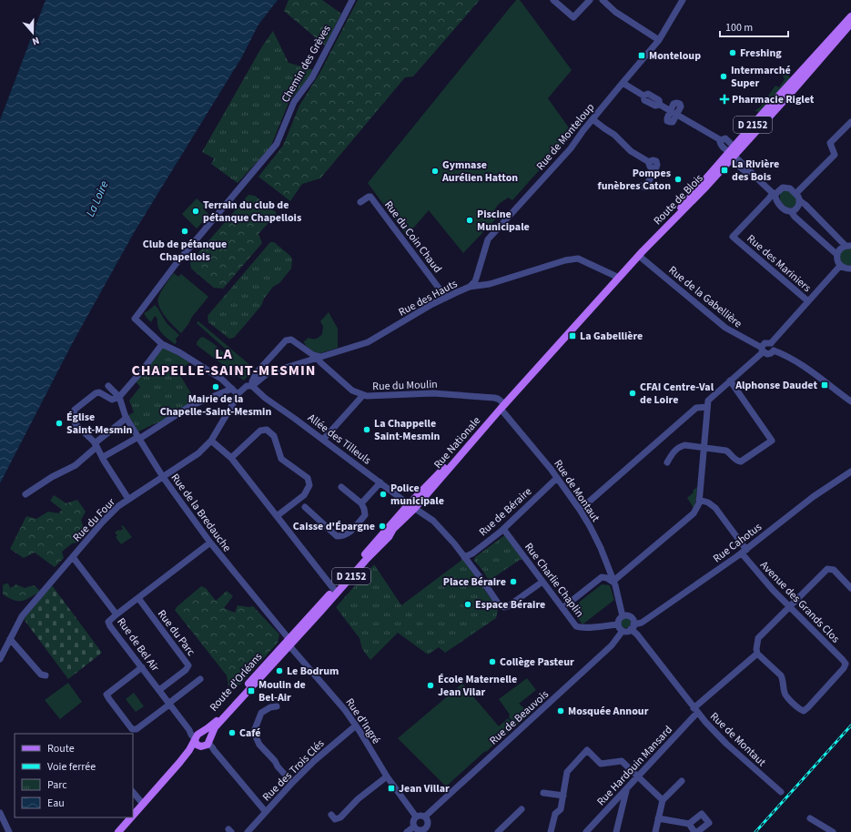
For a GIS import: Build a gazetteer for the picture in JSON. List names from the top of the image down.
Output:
{
  "streets": {
    "main road": [
      "D 2152",
      "Route de Blois",
      "Rue Nationale",
      "Route d'Orléans"
    ],
    "street": [
      "Chemin des Grèves",
      "Rue de Monteloup",
      "Rue du Coin Chaud",
      "Rue des Mariniers",
      "Rue de la Gabellière",
      "Rue des Hauts",
      "Rue du Moulin",
      "Allée des Tilleuls",
      "Rue de Montaut",
      "Rue de Béraire",
      "Rue de la Bredauche",
      "Rue du Four",
      "Rue Cahotus",
      "Rue Charlie Chaplin",
      "Avenue des Grands Clos",
      "Rue du Parc",
      "Rue de Bel Air",
      "Rue de Beauvois",
      "Rue d'Ingré",
      "Rue Hardouin Mansard",
      "Rue des Trois Clés"
    ]
  },
  "crossings": [
    ["Rue de Monteloup", "Rue des Hauts"],
    ["Route de Blois", "Rue Nationale"],
    ["Rue du Coin Chaud", "Rue des Hauts"],
    ["Rue de la Gabellière", "Rue Nationale"],
    ["Rue des Hauts", "Rue du Moulin"],
    ["Rue des Hauts", "Allée des Tilleuls"],
    ["Rue des Hauts", "Rue Nationale"],
    ["Rue du Moulin", "Rue Nationale"],
    ["Rue du Moulin", "Rue de Montaut"],
    ["Allée des Tilleuls", "Rue Nationale"],
    ["Rue Nationale", "Rue de Montaut"],
    ["Rue Nationale", "Rue de la Bredauche"],
    ["Rue Nationale", "Route d'Orléans"],
    ["Rue Nationale", "Rue d'Ingré"],
    ["Rue de Montaut", "Rue de Béraire"],
    ["Rue de Montaut", "Rue Cahotus"],
    ["Rue de Montaut", "Rue Charlie Chaplin"],
    ["Rue de Montaut", "Rue de Beauvois"],
    ["Rue de Montaut", "Rue Hardouin Mansard"],
    ["Rue de Béraire", "Rue Charlie Chaplin"],
    ["Rue de la Bredauche", "Rue du Four"],
    ["Rue de la Bredauche", "Rue de Bel Air"],
    ["Rue de la Bredauche", "Route d'Orléans"],
    ["Rue de la Bredauche", "Rue d'Ingré"],
    ["Rue Cahotus", "Rue Charlie Chaplin"],
    ["Rue Cahotus", "Avenue des Grands Clos"],
    ["Rue Cahotus", "Rue de Beauvois"],
    ["Rue Charlie Chaplin", "Rue de Beauvois"],
    ["Rue du Parc", "Rue de Bel Air"],
    ["Rue de Bel Air", "Route d'Orléans"],
    ["Route d'Orléans", "Rue d'Ingré"],
    ["Rue de Beauvois", "Rue d'Ingré"],
    ["Rue d'Ingré", "Rue des Trois Clés"]
  ],
  "districts": ["LA CHAPELLE-SAINT-MESMIN"],
  "water": ["La Loire"],
  "places": {
    "other": [
      "Freshing",
      "Intermarché Super",
      "Gymnase Aurélien Hatton",
      "Pompes funèbres Caton",
      "Terrain du club de pétanque Chapellois",
      "Piscine Municipale",
      "Club de pétanque Chapellois",
      "Mairie de la Chapelle-Saint-Mesmin",
      "CFAI Centre-Val de Loire",
      "Église Saint-Mesmin",
      "La Chappelle Saint-Mesmin",
      "Police municipale",
      "Caisse d'Épargne",
      "Place Béraire",
      "Espace Béraire",
      "Collège Pasteur",
      "Le Bodrum",
      "École Maternelle Jean Vilar",
      "Mosquée Annour",
      "Café"
    ],
    "transit": [
      "Monteloup",
      "La Rivière des Bois",
      "La Gabellière",
      "Alphonse Daudet",
      "Moulin de Bel-Air",
      "Jean Villar"
    ],
    "health": ["Pharmacie Riglet"]
  },
  "legend": [
    "Route",
    "Voie ferrée",
    "Parc",
    "Eau"
  ],
  "scale_bar": "100 m",
  "north": "bottom"
}
